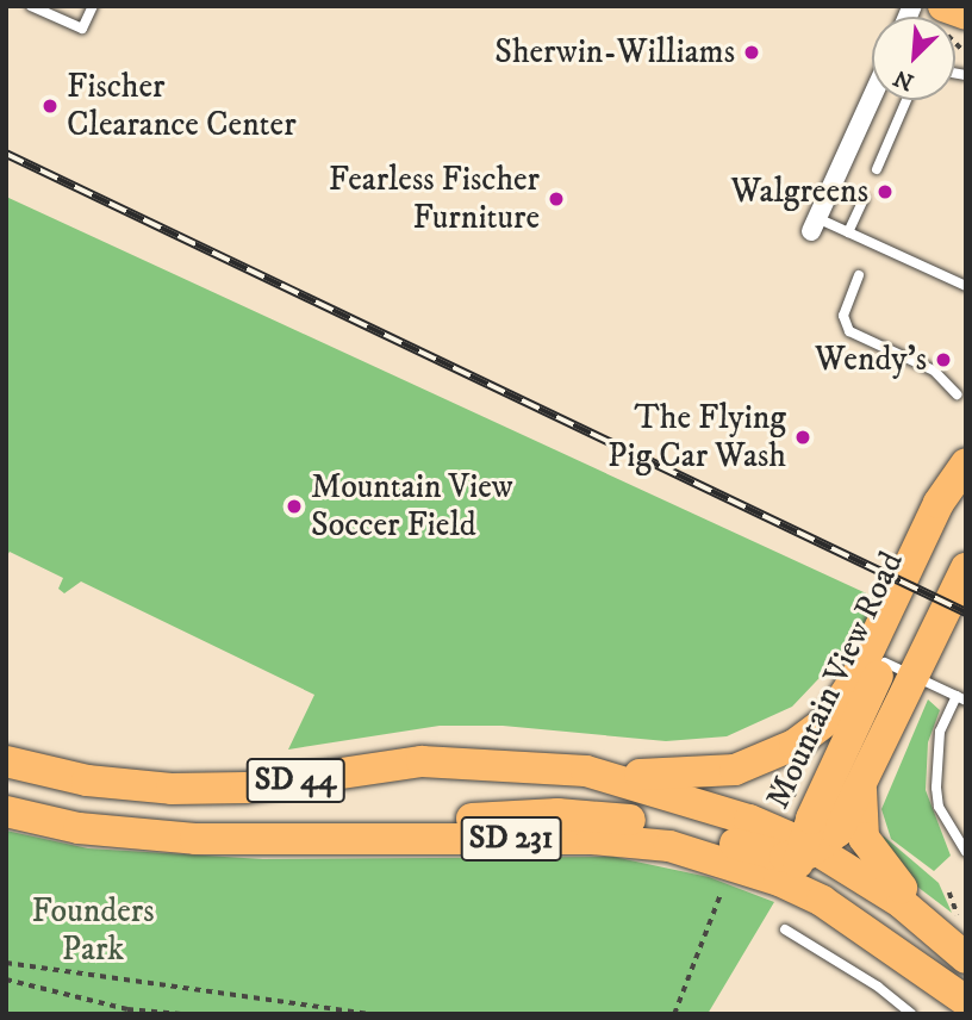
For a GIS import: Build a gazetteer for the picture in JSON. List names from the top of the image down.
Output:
{
  "streets": {
    "main road": ["Mountain View Road", "SD 44", "SD 231"]
  },
  "crossings": [
    ["Mountain View Road", "SD 231"],
    ["SD 44", "SD 231"]
  ],
  "parks": ["Founders Park"],
  "places": [
    "Sherwin-Williams",
    "Fischer Clearance Center",
    "Walgreens",
    "Fearless Fischer Furniture",
    "Wendy's",
    "The Flying Pig Car Wash",
    "Mountain View Soccer Field"
  ],
  "north": "bottom left"
}
